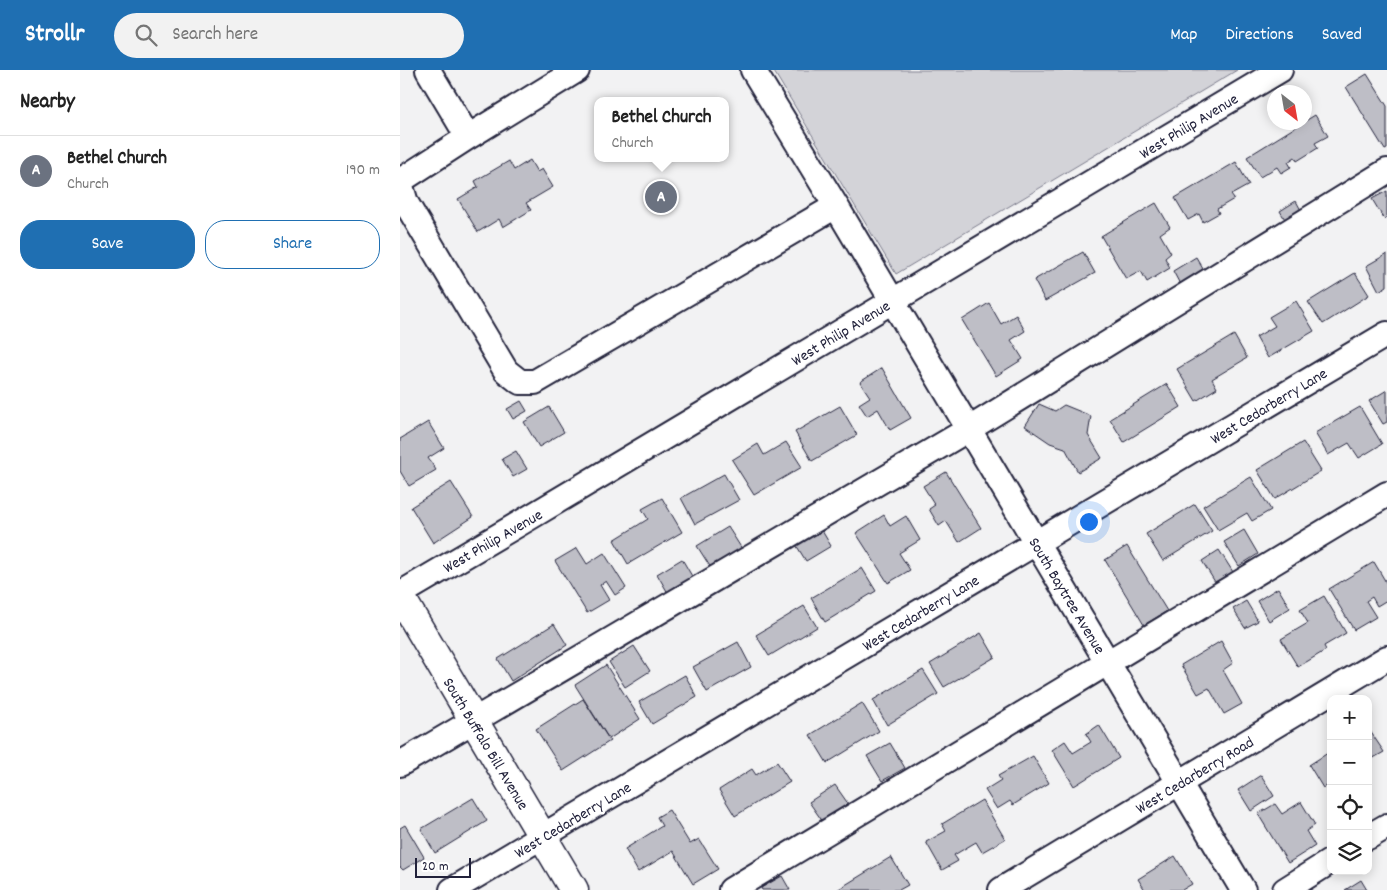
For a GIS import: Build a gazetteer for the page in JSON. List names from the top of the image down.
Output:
{
  "streets": {
    "main road": ["South Buffalo Bill Avenue"],
    "street": [
      "West Philip Avenue",
      "West Cedarberry Lane",
      "South Baytree Avenue",
      "West Cedarberry Road"
    ]
  },
  "crossings": [
    ["West Philip Avenue", "South Baytree Avenue"],
    ["West Philip Avenue", "South Buffalo Bill Avenue"],
    ["West Cedarberry Lane", "South Baytree Avenue"],
    ["West Cedarberry Lane", "South Buffalo Bill Avenue"],
    ["South Baytree Avenue", "West Cedarberry Road"]
  ],
  "scale_bar": "20 m",
  "north": "bottom right",
  "page": {
    "header": "Strollr",
    "search": "Search here",
    "nav": ["Map", "Directions", "Saved"],
    "heading": "Nearby",
    "popup": ["Bethel Church", "Church"],
    "list": [
      {
        "mark": "A",
        "name": "Bethel Church",
        "note": "Church",
        "value": "190 m"
      }
    ],
    "pins": "A",
    "buttons": ["Save", "Share"],
    "map_buttons": ["+", "−"],
    "scale": "20 m"
  }
}
